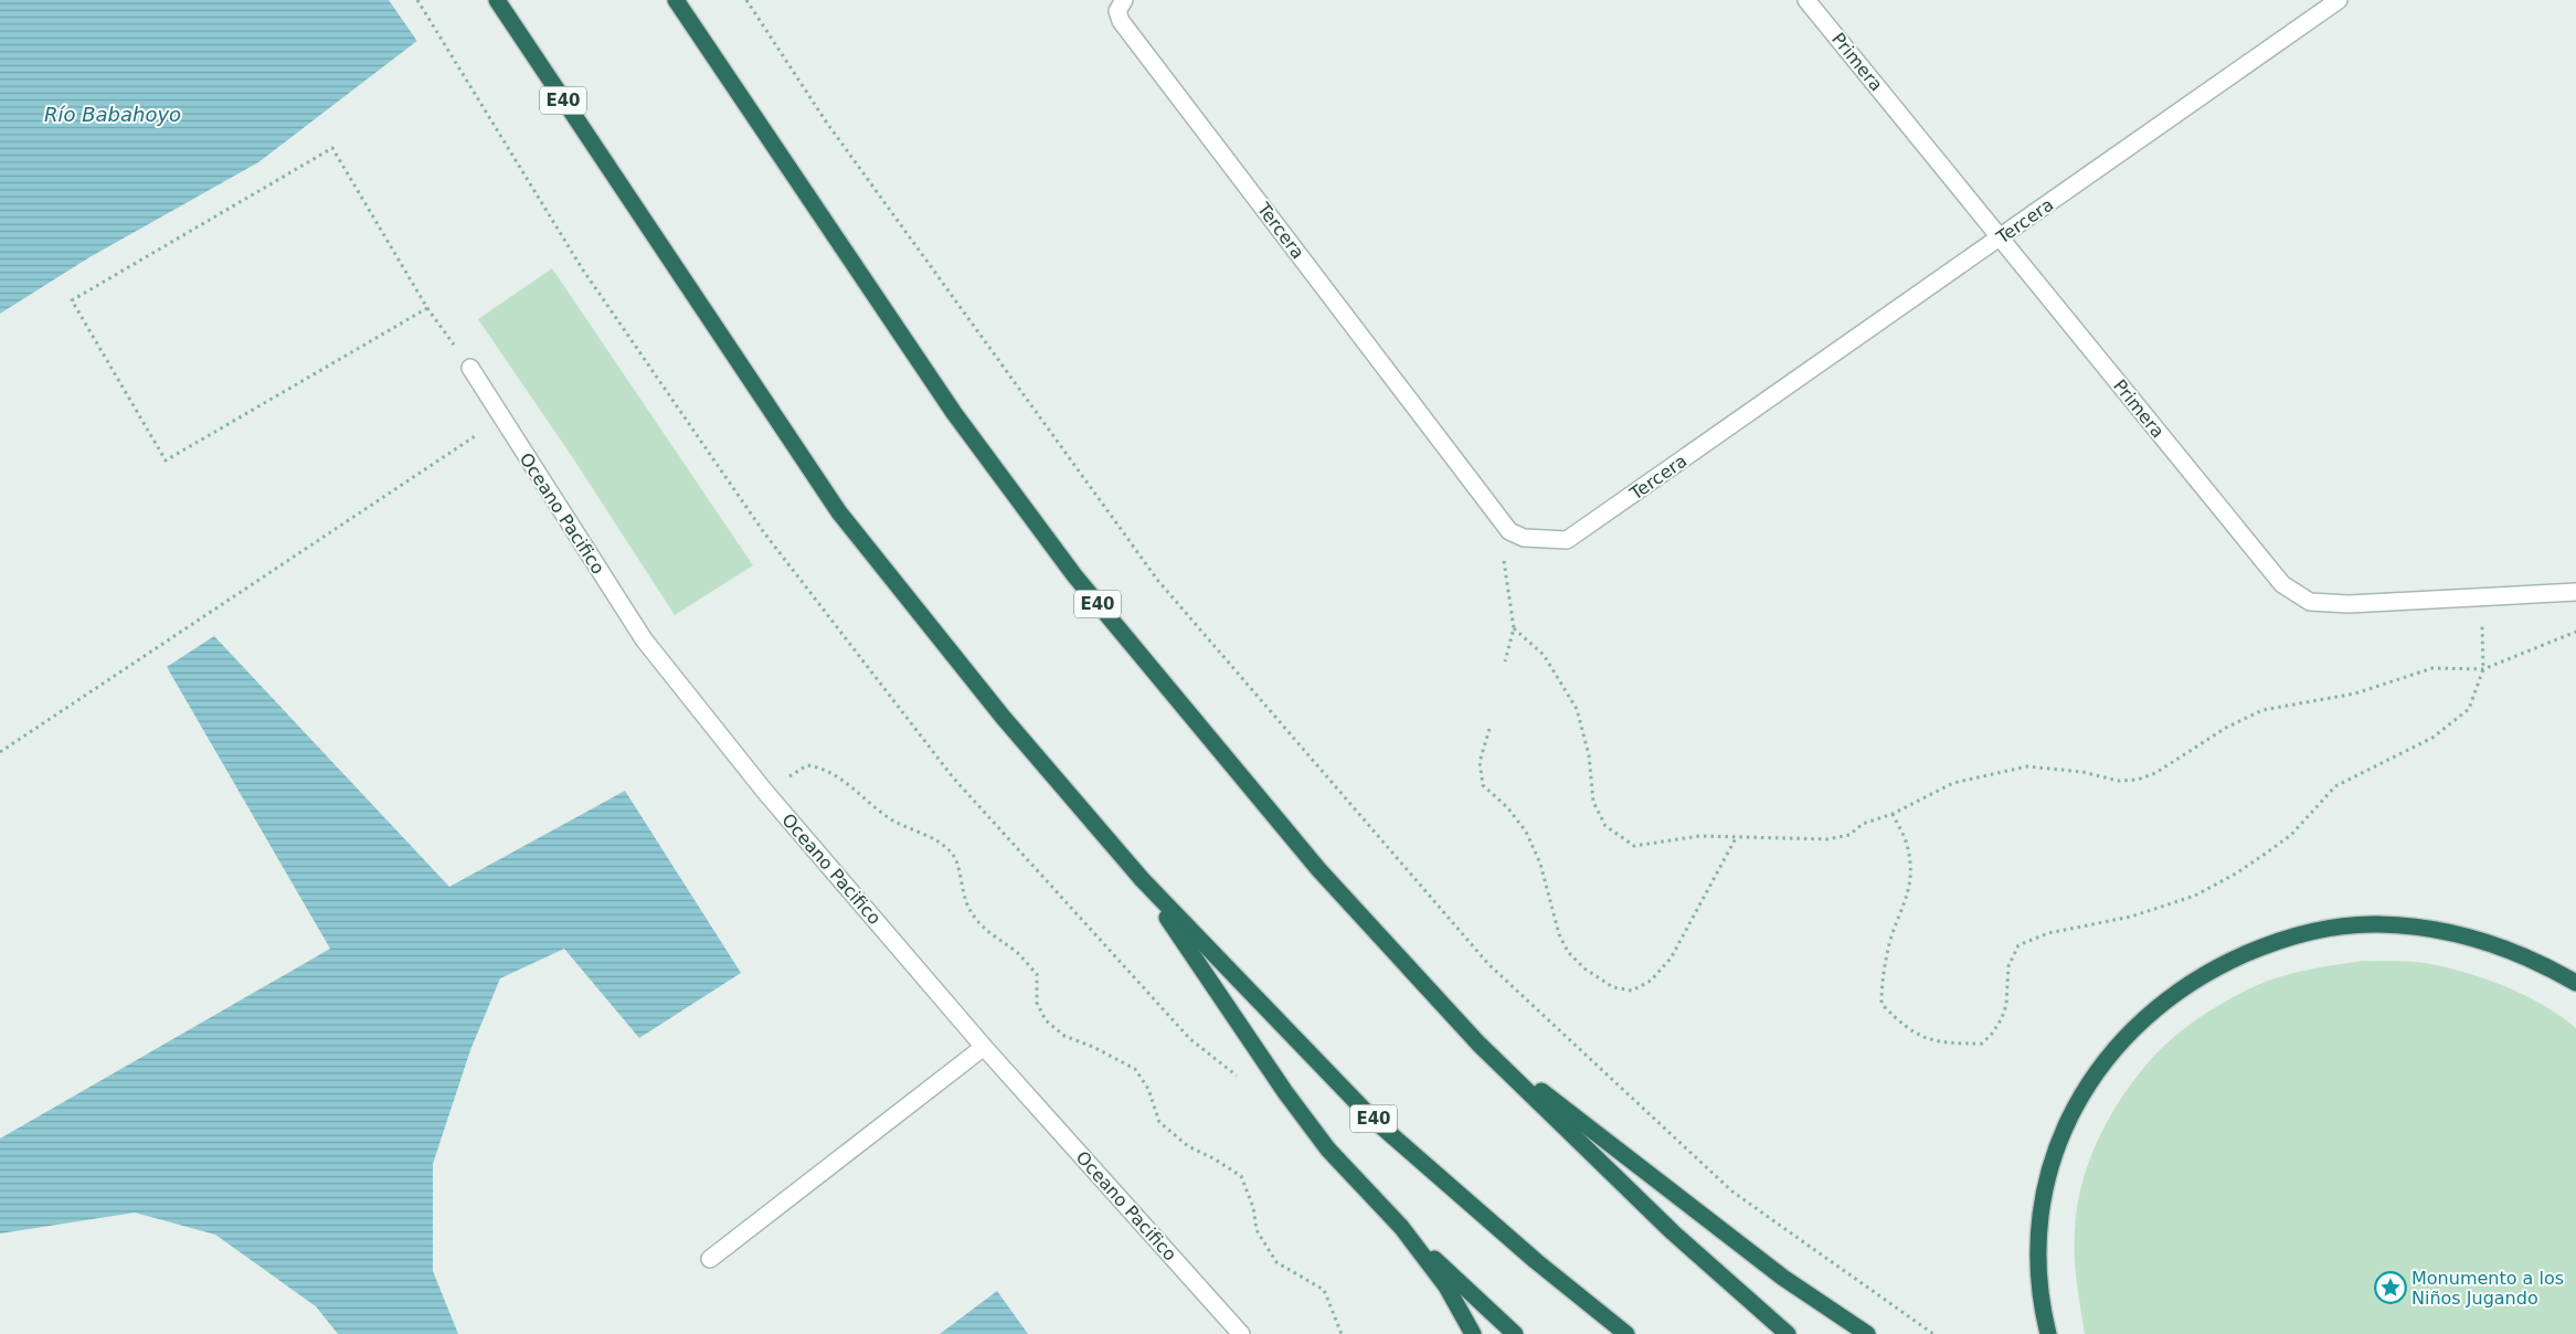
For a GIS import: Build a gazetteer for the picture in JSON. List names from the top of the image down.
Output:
{
  "streets": {
    "highway": ["E40"],
    "street": ["Primera", "Tercera", "Oceano Pacifico"]
  },
  "crossings": [
    ["Primera", "Tercera"]
  ],
  "water": ["Río Babahoyo"],
  "places": {
    "place": ["Monumento a los Niños Jugando"]
  }
}
